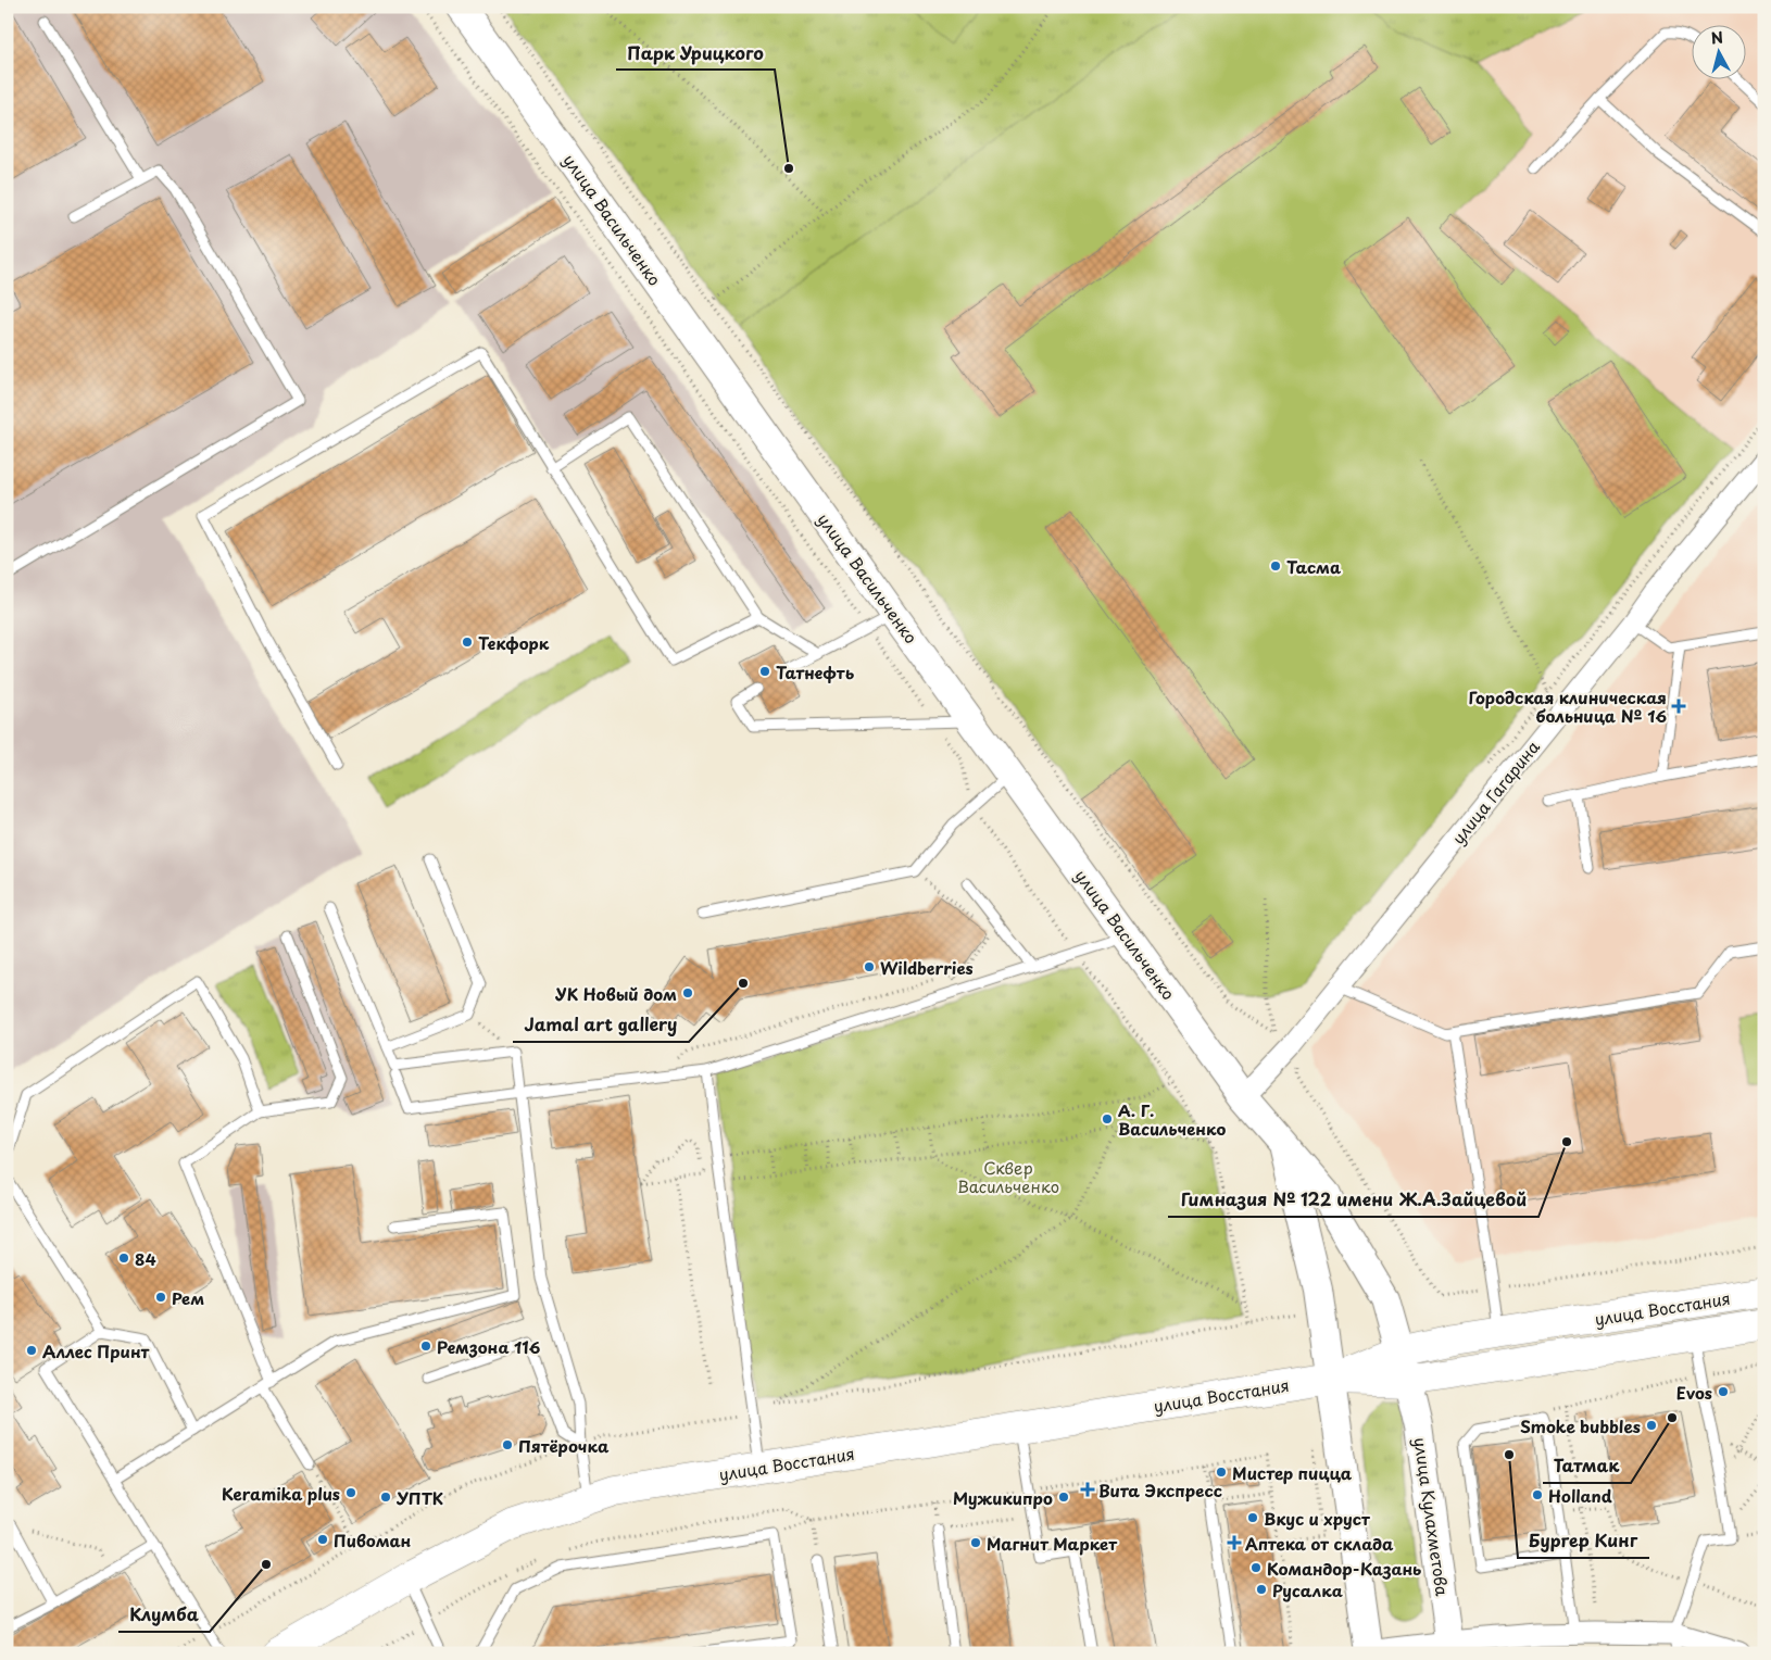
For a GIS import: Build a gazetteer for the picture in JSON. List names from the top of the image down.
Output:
{
  "streets": {
    "main road": ["улица Васильченко", "улица Восстания", "улица Кулахметова"],
    "street": ["улица Гагарина"]
  },
  "crossings": [
    ["улица Васильченко", "улица Гагарина"],
    ["улица Васильченко", "улица Восстания"],
    ["улица Восстания", "улица Кулахметова"]
  ],
  "parks": ["Сквер Васильченко"],
  "places": {
    "other": [
      "Парк Урицкого",
      "Тасма",
      "Текфорк",
      "Татнефть",
      "Wildberries",
      "Jamal art gallery",
      "УК Новый дом",
      "А. Г. Васильченко",
      "Гимназия № 122 имени Ж.А.Зайцевой",
      "84",
      "Рем",
      "Ремзона 116",
      "Аллес Принт",
      "Evos",
      "Татмак",
      "Smoke bubbles",
      "Пятёрочка",
      "Бургер Кинг",
      "Мистер пицца",
      "Keramika plus",
      "Holland",
      "УПТК",
      "Мужикипро",
      "Вкус и хруст",
      "Пивоман",
      "Магнит Маркет",
      "Клумба",
      "Командор-Казань",
      "Русалка"
    ],
    "health": ["Городская клиническая больница № 16", "Вита Экспресс", "Аптека от склада"]
  },
  "north": "top"
}
